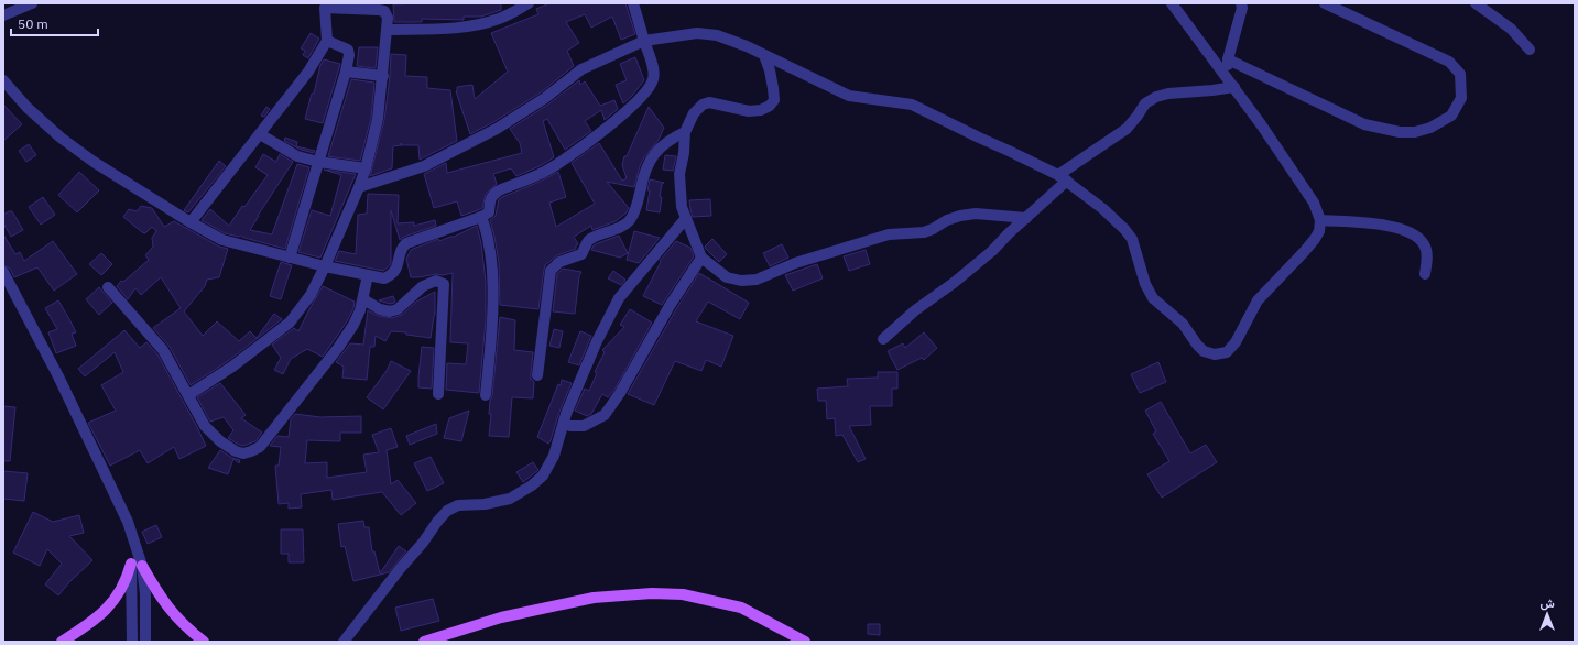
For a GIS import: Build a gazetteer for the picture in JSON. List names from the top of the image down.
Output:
{
  "scale_bar": "50 m",
  "north": "top"
}
